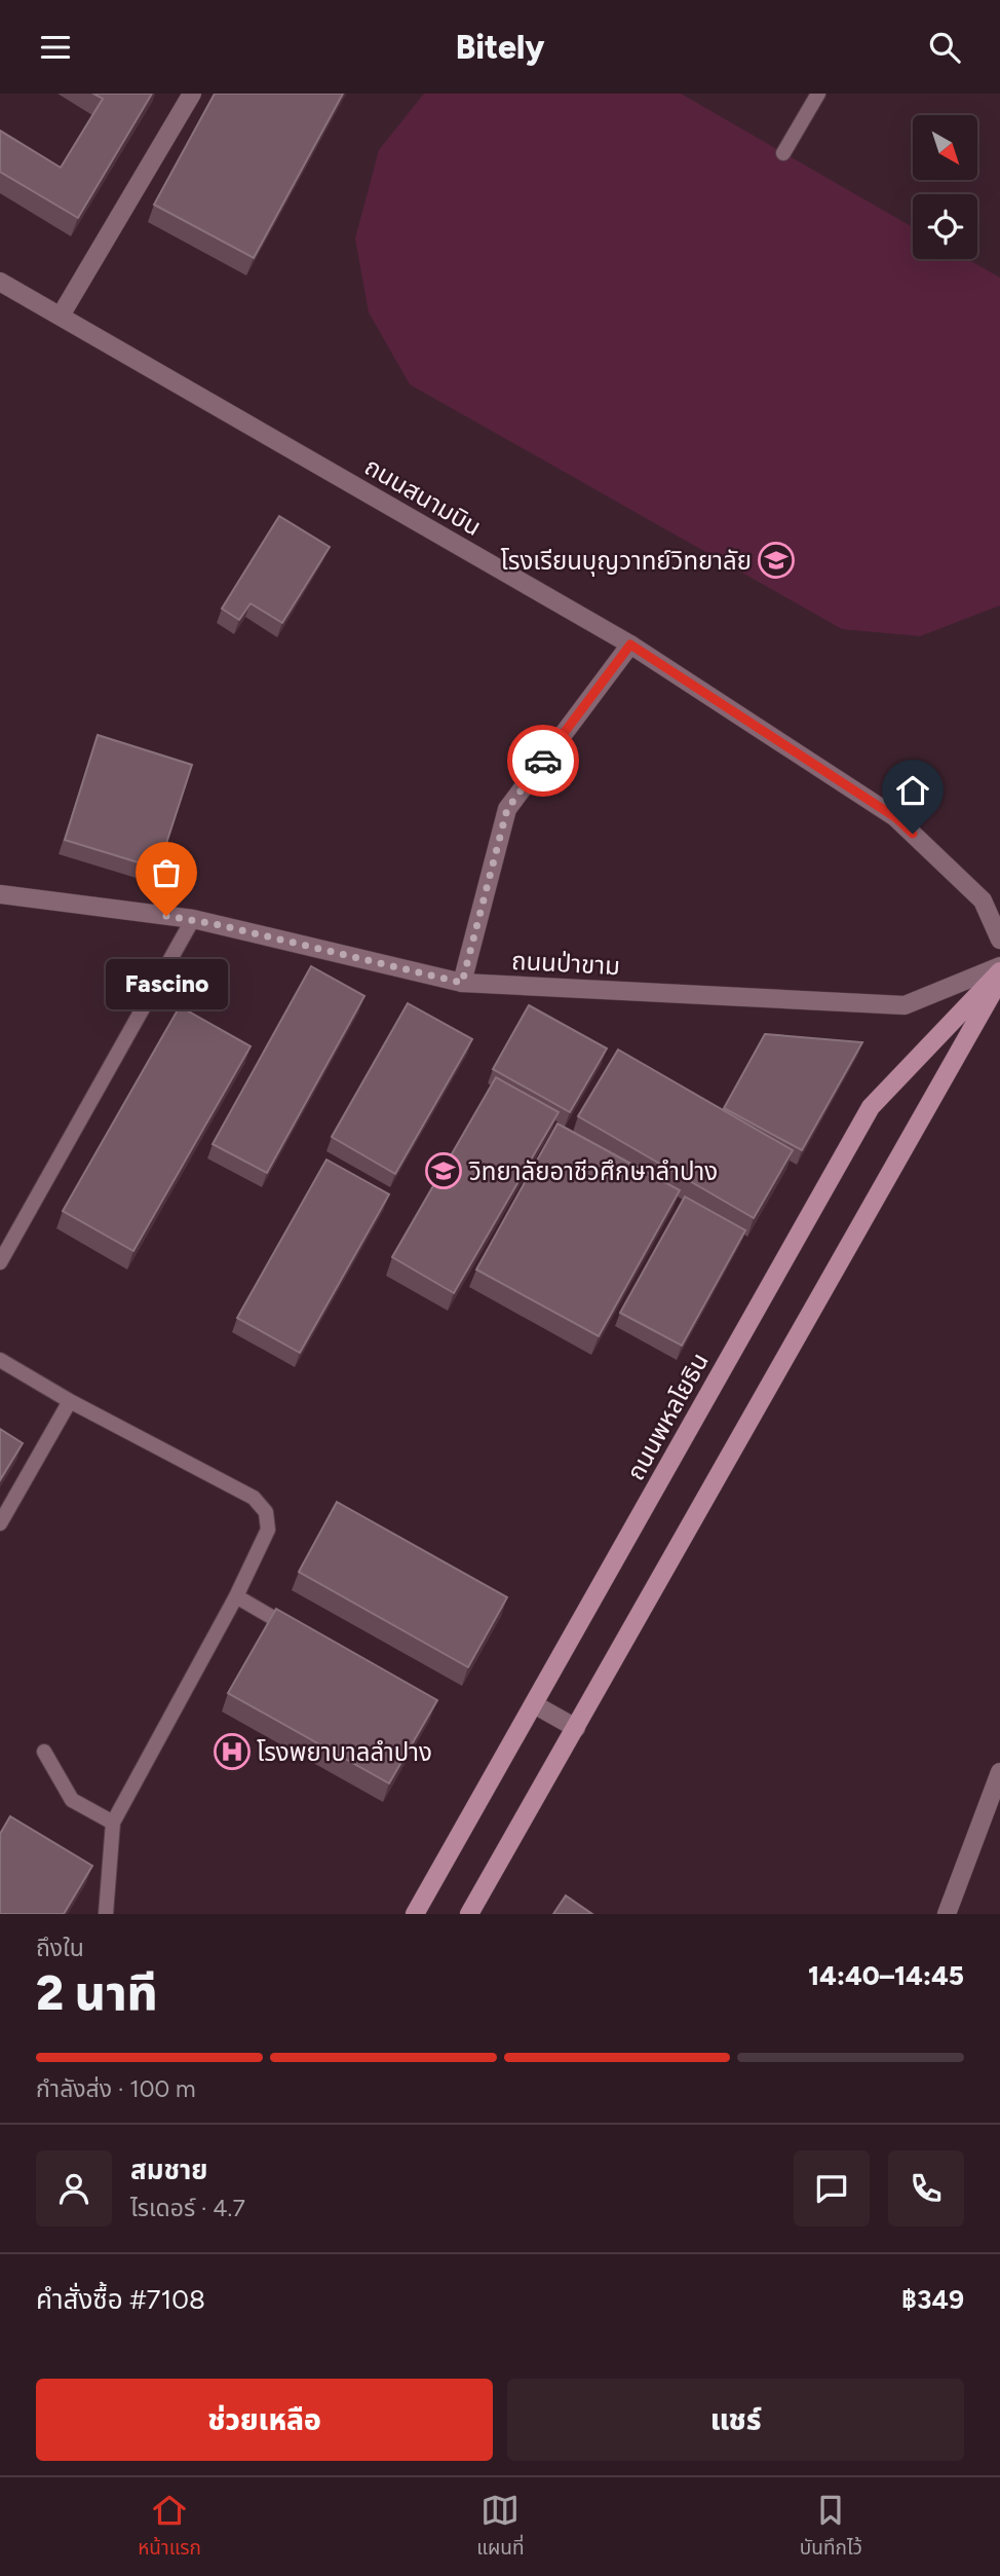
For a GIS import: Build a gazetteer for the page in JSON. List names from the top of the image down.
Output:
{
  "streets": {
    "main road": ["ถนนพหลโยธิน"],
    "street": ["ถนนสนามบิน", "ถนนป่าขาม"]
  },
  "places": {
    "school or university": ["โรงเรียนบุญวาทย์วิทยาลัย", "วิทยาลัยอาชีวศึกษาลำปาง"],
    "other": ["Fascino"],
    "hospital": ["โรงพยาบาลลำปาง"]
  },
  "north": "bottom right",
  "page": {
    "header": "Bitely",
    "bubble": "Fascino",
    "heading": ["2 นาที", "ถึงใน", "14:40–14:45"],
    "panel": [
      "สมชาย",
      "ไรเดอร์ · 4.7",
      "คำสั่งซื้อ #7108",
      "฿349"
    ],
    "bar": "กำลังส่ง · 100 m",
    "buttons": ["ช่วยเหลือ", "แชร์"],
    "tabs": ["หน้าแรก", "แผนที่", "บันทึกไว้"]
  }
}
